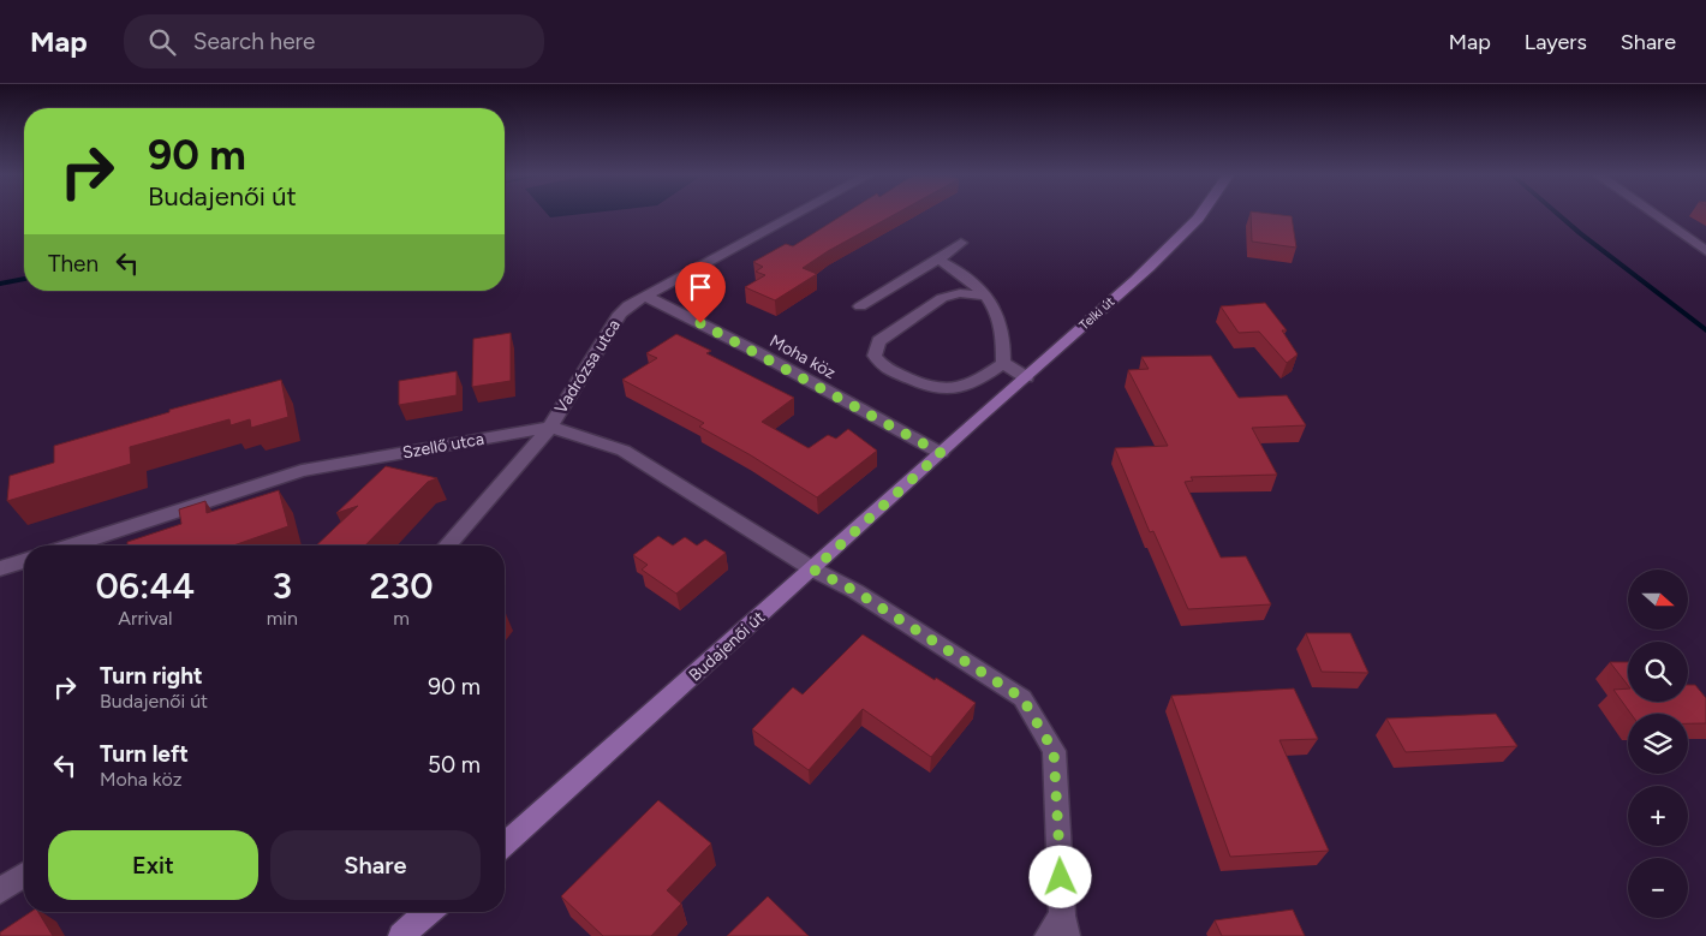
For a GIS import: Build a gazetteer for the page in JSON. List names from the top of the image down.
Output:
{
  "streets": {
    "main road": ["Telki út", "Budajenői út"],
    "street": ["Moha köz", "Vadrózsa utca", "Szellő utca"]
  },
  "crossings": [
    ["Telki út", "Moha köz"],
    ["Telki út", "Budajenői út"],
    ["Moha köz", "Vadrózsa utca"],
    ["Moha köz", "Budajenői út"],
    ["Vadrózsa utca", "Szellő utca"],
    ["Szellő utca", "Budajenői út"]
  ],
  "north": "right",
  "page": {
    "header": "Map",
    "search": "Search here",
    "nav": ["Map", "Layers", "Share"],
    "turn": ["90 m", "Budajenői út"],
    "then": "Then",
    "eta": [
      "06:44",
      "Arrival",
      "3",
      "min",
      "230",
      "m"
    ],
    "map_buttons": ["+", "−"],
    "list": [
      {
        "name": "Turn right",
        "note": "Budajenői út",
        "value": "90 m"
      },
      {
        "name": "Turn left",
        "note": "Moha köz",
        "value": "50 m"
      }
    ],
    "buttons": ["Exit", "Share"]
  }
}
